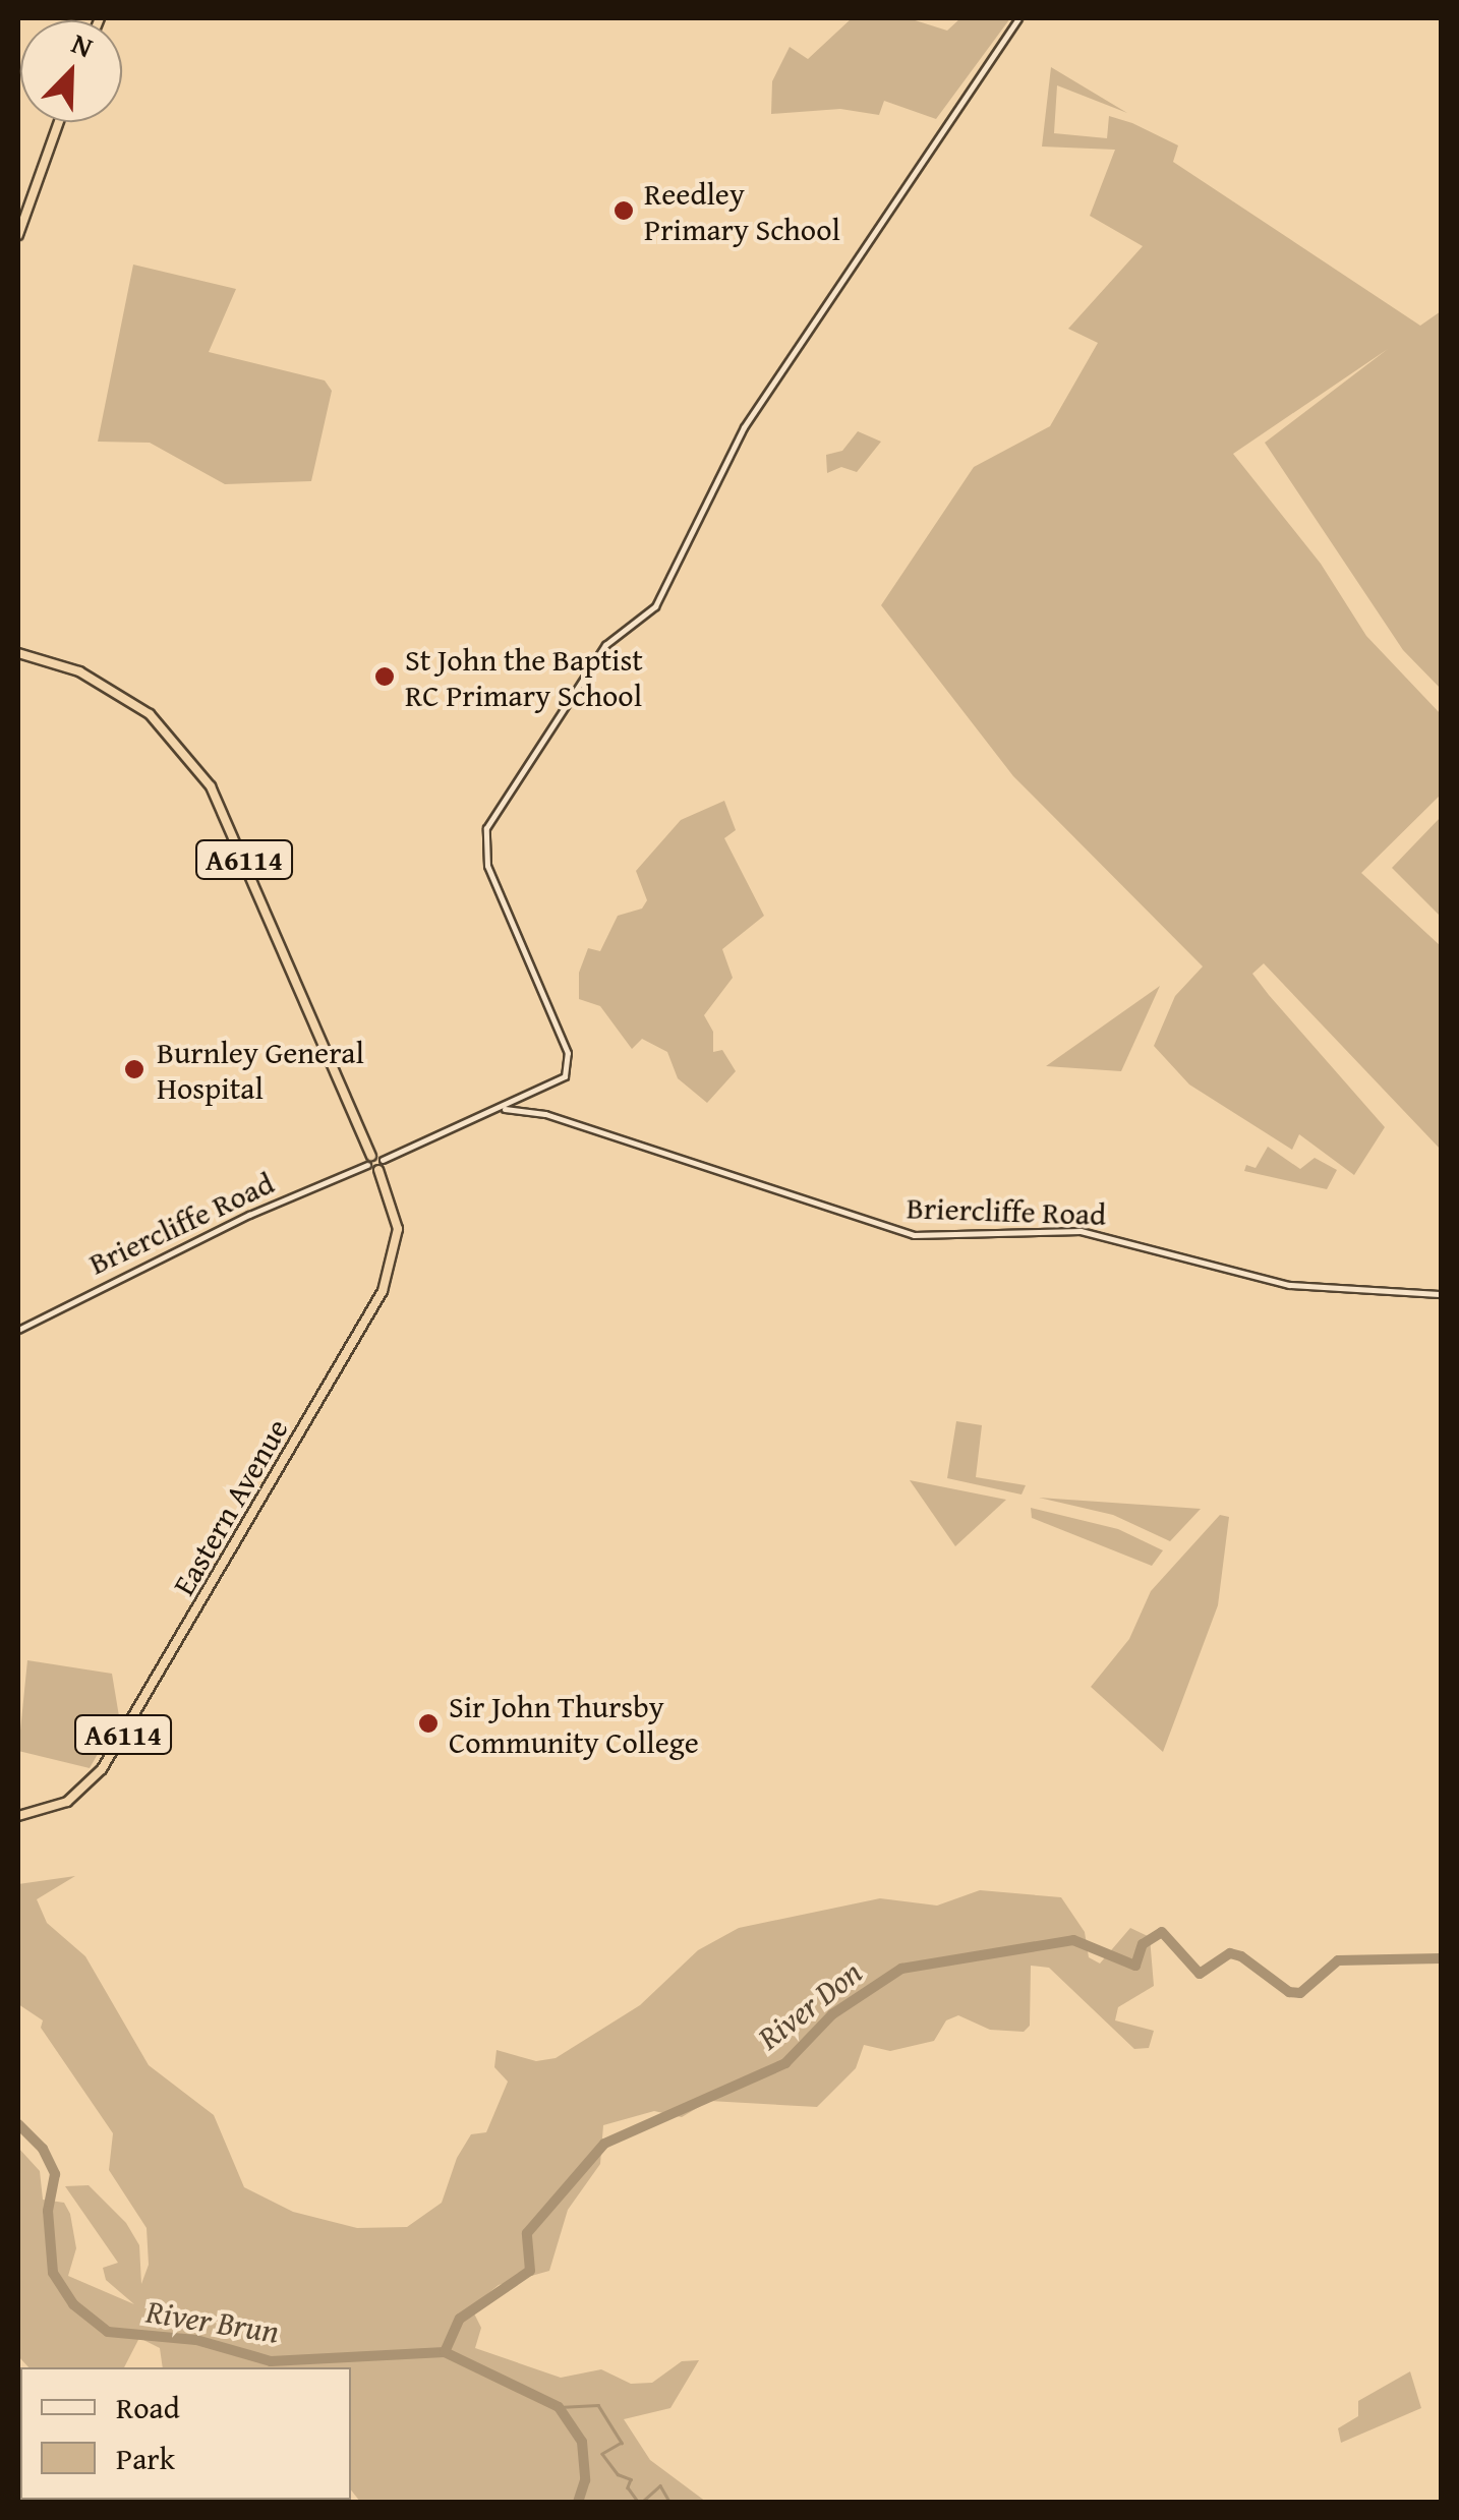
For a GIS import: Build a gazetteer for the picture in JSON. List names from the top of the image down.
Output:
{
  "streets": {
    "highway": ["A6114", "Eastern Avenue"],
    "street": ["Briercliffe Road"]
  },
  "crossings": [
    ["A6114", "Briercliffe Road"]
  ],
  "water": ["River Don", "River Brun"],
  "places": [
    "Reedley Primary School",
    "St John the Baptist RC Primary School",
    "Burnley General Hospital",
    "Sir John Thursby Community College"
  ],
  "legend": ["Road", "Park"],
  "north": "top right"
}
